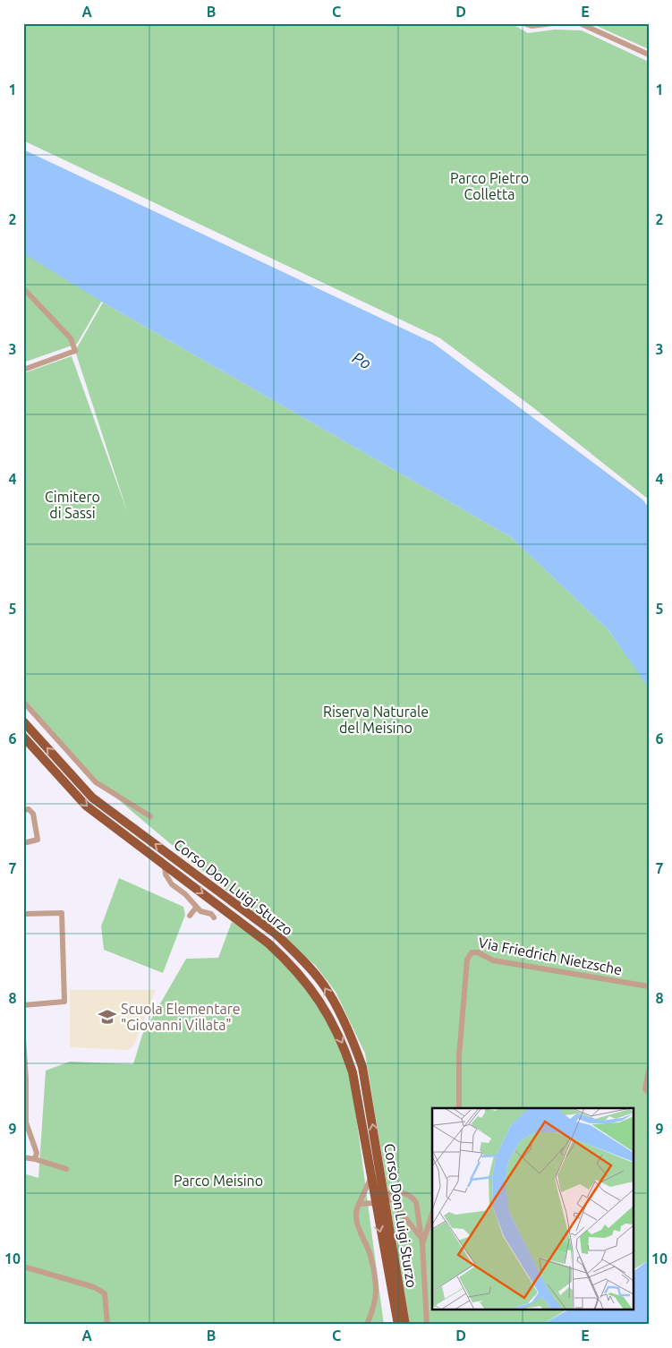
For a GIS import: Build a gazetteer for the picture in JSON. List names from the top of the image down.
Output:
{
  "streets": {
    "main road": ["Corso Don Luigi Sturzo"],
    "street": ["Via Friedrich Nietzsche"]
  },
  "water": ["Po"],
  "parks": [
    "Parco Pietro Colletta",
    "Cimitero di Sassi",
    "Riserva Naturale del Meisino",
    "Parco Meisino"
  ],
  "places": {
    "school or university": ["Scuola Elementare \"Giovanni Villata\""]
  },
  "grid": {
    "columns": [
      "A",
      "B",
      "C",
      "D",
      "E"
    ],
    "rows": [
      "1",
      "2",
      "3",
      "4",
      "5",
      "6",
      "7",
      "8",
      "9",
      "10"
    ]
  }
}
